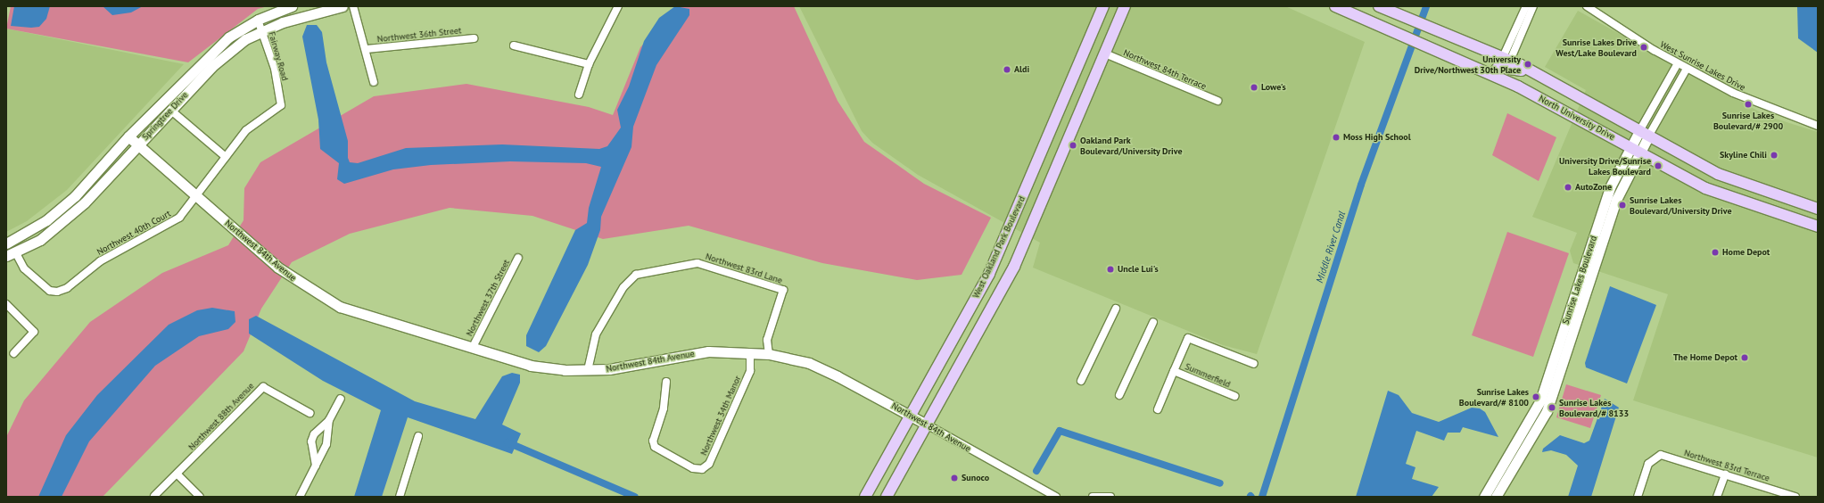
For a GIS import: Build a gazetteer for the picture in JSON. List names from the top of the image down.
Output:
{
  "streets": {
    "main road": ["North University Drive", "West Oakland Park Boulevard"],
    "street": [
      "Northwest 36th Street",
      "Fairway Road",
      "West Sunrise Lakes Drive",
      "Northwest 84th Terrace",
      "Springtree Drive",
      "Northwest 40th Court",
      "Northwest 84th Avenue",
      "Northwest 83rd Lane",
      "Sunrise Lakes Boulevard",
      "Northwest 37th Street",
      "Summerfield",
      "Northwest 34th Manor",
      "Northwest 88th Avenue",
      "Northwest 83rd Terrace"
    ]
  },
  "crossings": [
    ["Fairway Road", "Springtree Drive"],
    ["Fairway Road", "Northwest 40th Court"],
    ["Fairway Road", "Northwest 84th Avenue"],
    ["West Sunrise Lakes Drive", "Sunrise Lakes Boulevard"],
    ["Springtree Drive", "Northwest 40th Court"],
    ["Springtree Drive", "Northwest 84th Avenue"],
    ["North University Drive", "Sunrise Lakes Boulevard"],
    ["Northwest 40th Court", "Northwest 84th Avenue"],
    ["West Oakland Park Boulevard", "Northwest 84th Avenue"],
    ["Northwest 84th Avenue", "Northwest 83rd Lane"],
    ["Northwest 84th Avenue", "Northwest 37th Street"],
    ["Northwest 84th Avenue", "Northwest 34th Manor"]
  ],
  "water": ["Middle River Canal"],
  "places": [
    "Sunrise Lakes Drive West/Lake Boulevard",
    "University Drive/Northwest 30th Place",
    "Aldi",
    "Lowe's",
    "Sunrise Lakes Boulevard/# 2900",
    "Moss High School",
    "Oakland Park Boulevard/University Drive",
    "Skyline Chili",
    "University Drive/Sunrise Lakes Boulevard",
    "AutoZone",
    "Sunrise Lakes Boulevard/University Drive",
    "Home Depot",
    "Uncle Lui's",
    "The Home Depot",
    "Sunrise Lakes Boulevard/# 8100",
    "Sunrise Lakes Boulevard/# 8133",
    "Sunoco"
  ]
}
